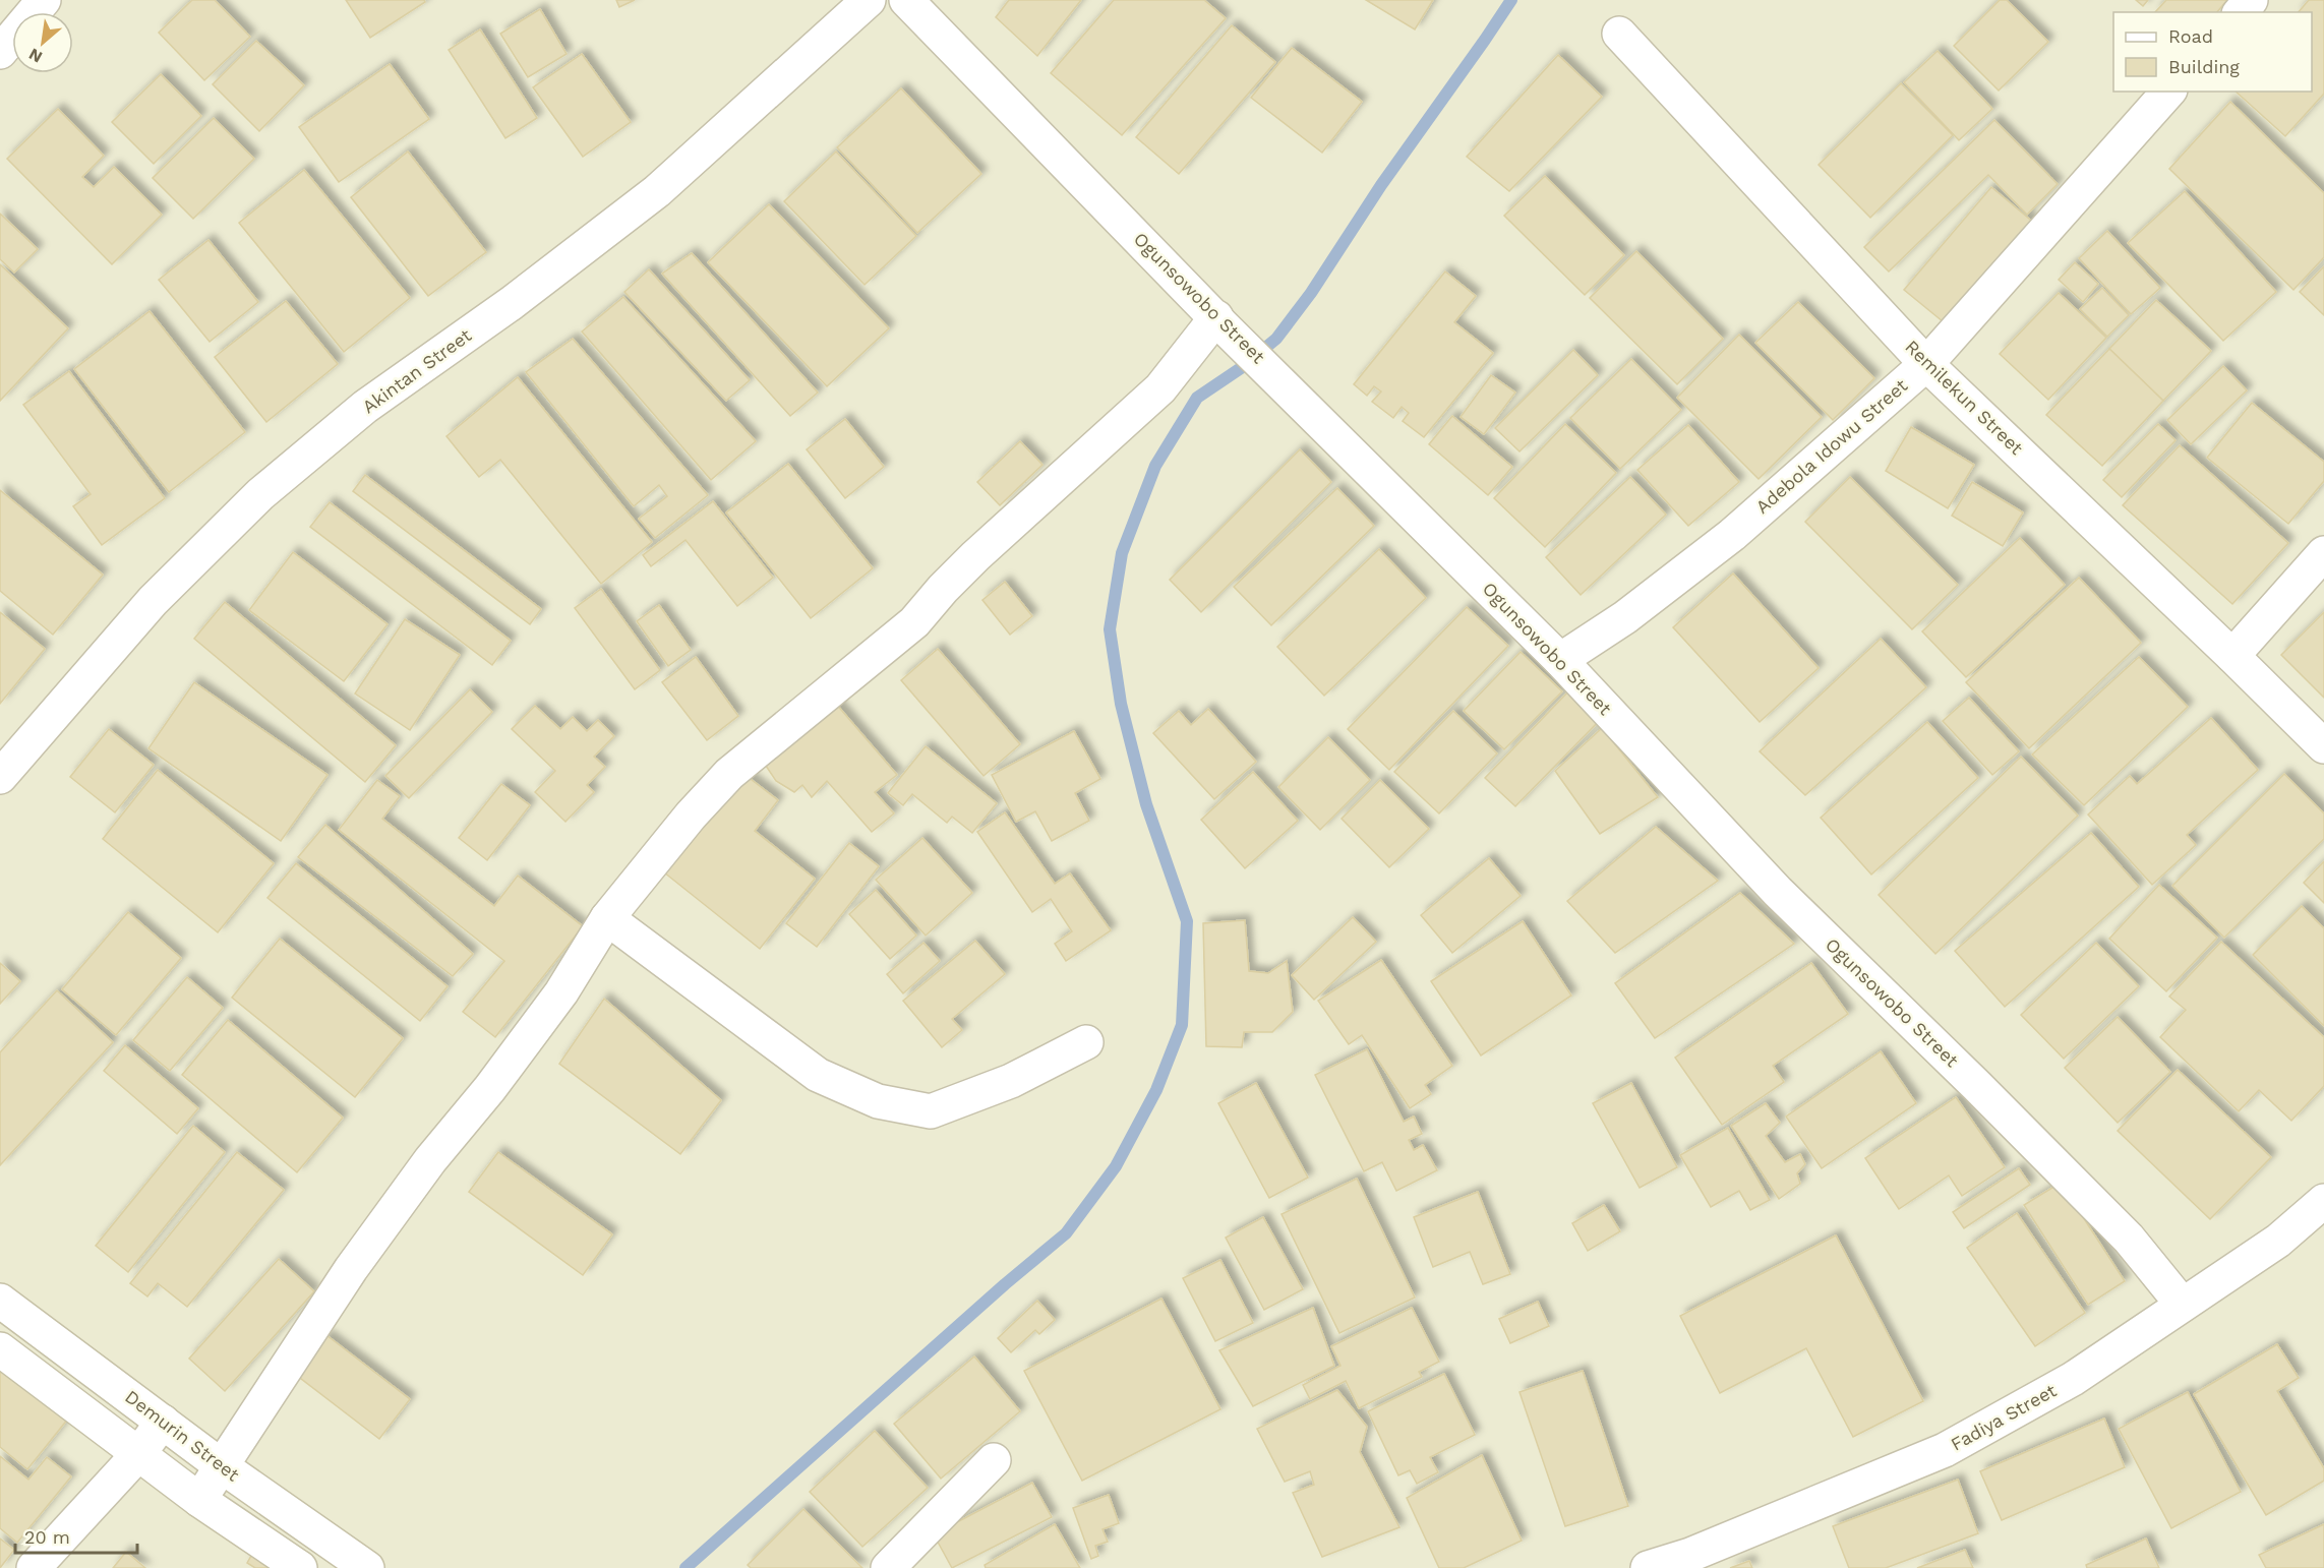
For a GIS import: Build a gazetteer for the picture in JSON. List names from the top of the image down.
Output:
{
  "streets": {
    "street": [
      "Ogunsowobo Street",
      "Akintan Street",
      "Remilekun Street",
      "Adebola Idowu Street",
      "Fadiya Street",
      "Demurin Street"
    ]
  },
  "crossings": [
    ["Ogunsowobo Street", "Adebola Idowu Street"],
    ["Ogunsowobo Street", "Fadiya Street"],
    ["Remilekun Street", "Adebola Idowu Street"]
  ],
  "legend": ["Road", "Building"],
  "scale_bar": "20 m",
  "north": "bottom left"
}
